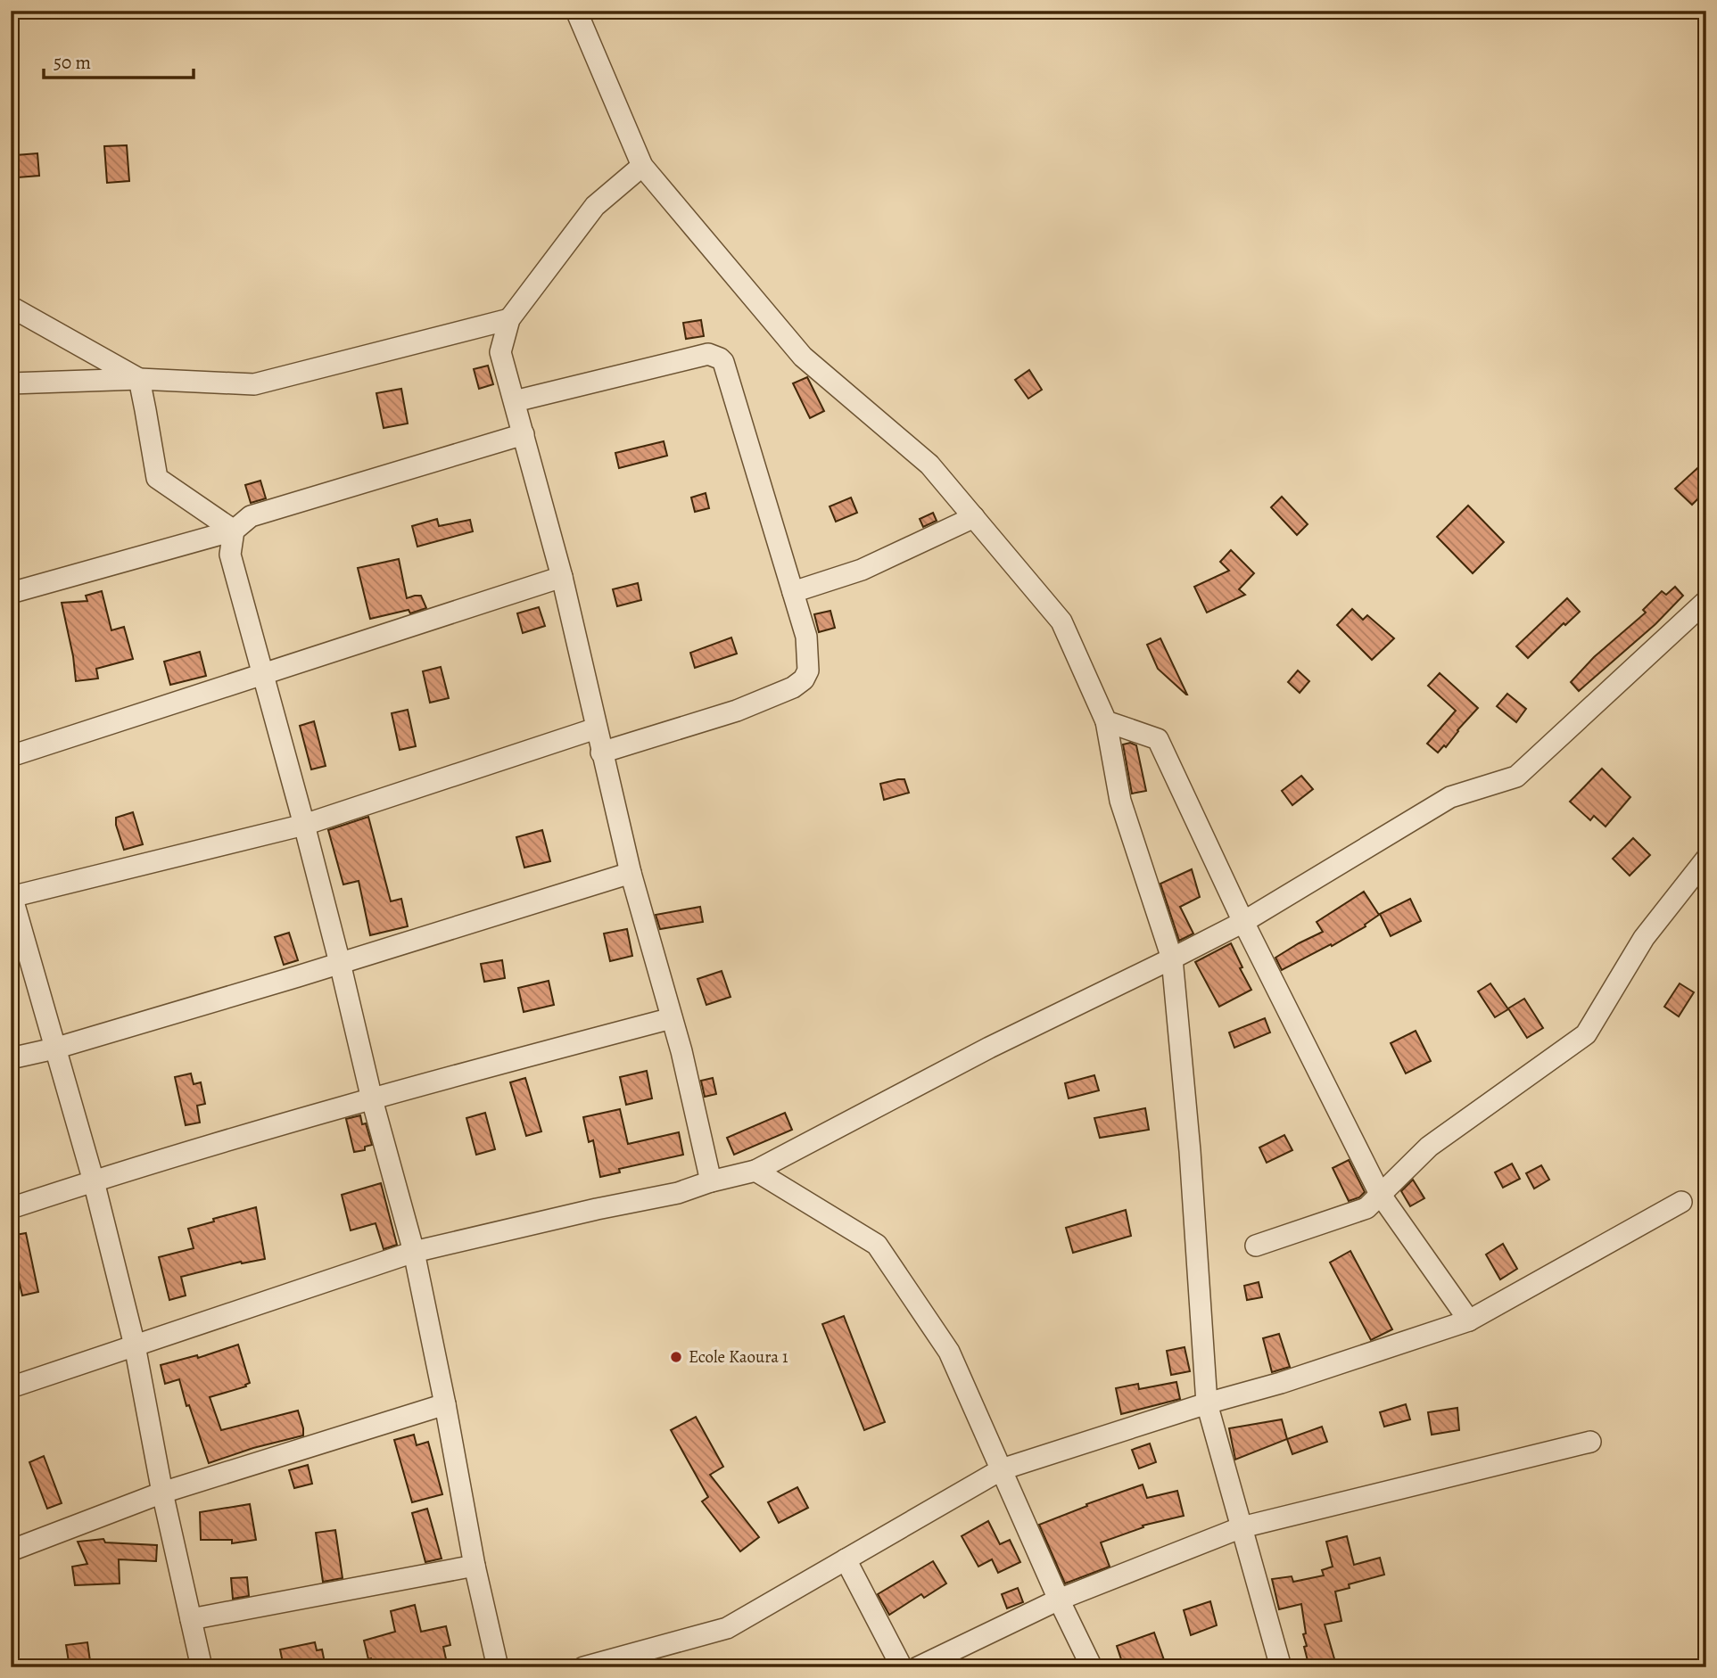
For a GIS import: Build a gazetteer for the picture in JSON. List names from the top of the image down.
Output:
{
  "places": ["Ecole Kaoura 1"],
  "scale_bar": "50 m"
}
